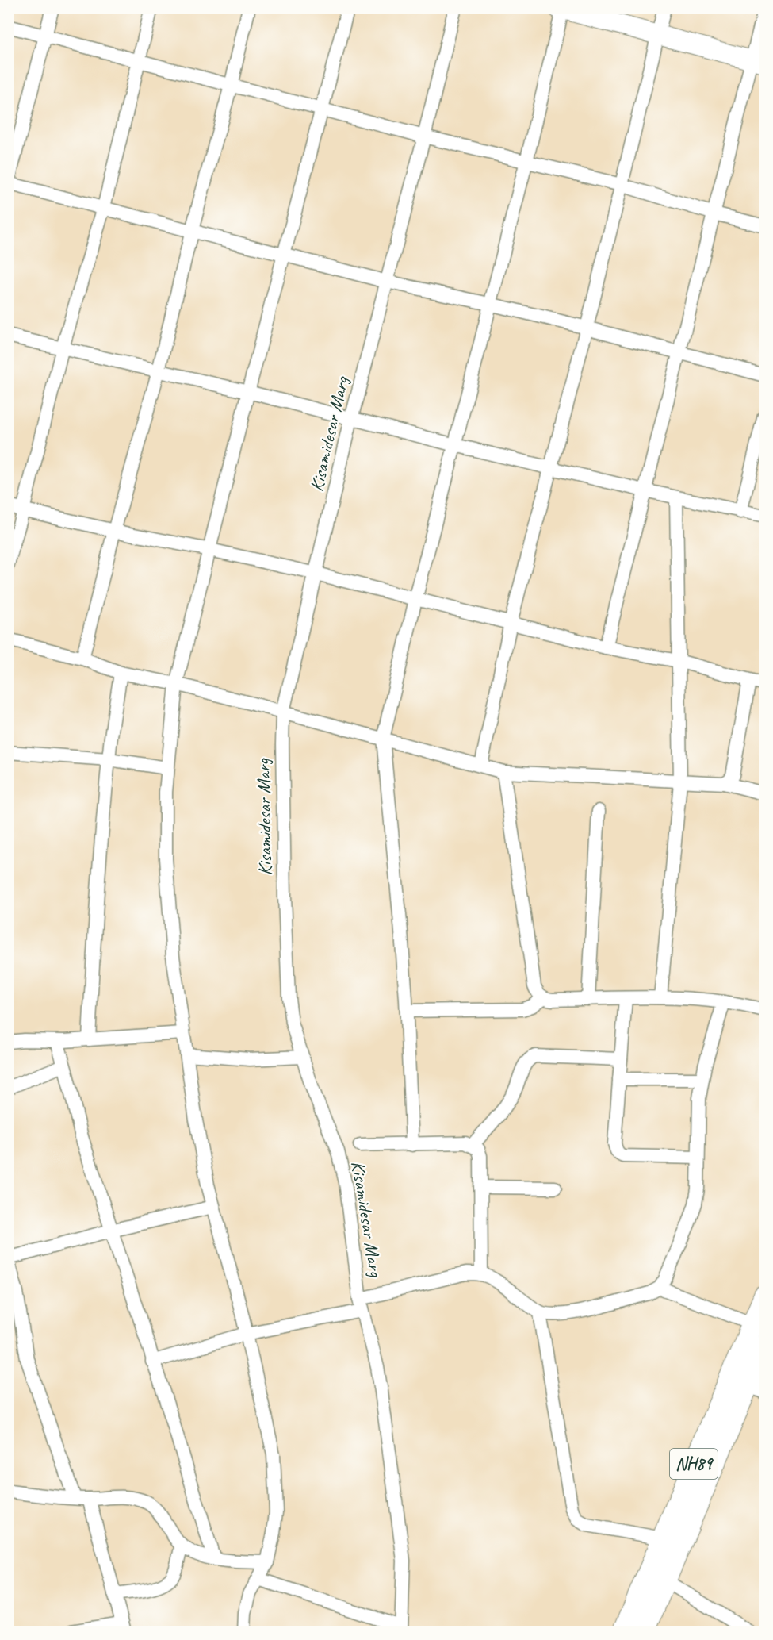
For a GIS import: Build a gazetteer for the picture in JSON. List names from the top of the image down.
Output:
{
  "streets": {
    "main road": ["NH89"],
    "street": ["Kisamidesar Marg"]
  }
}
